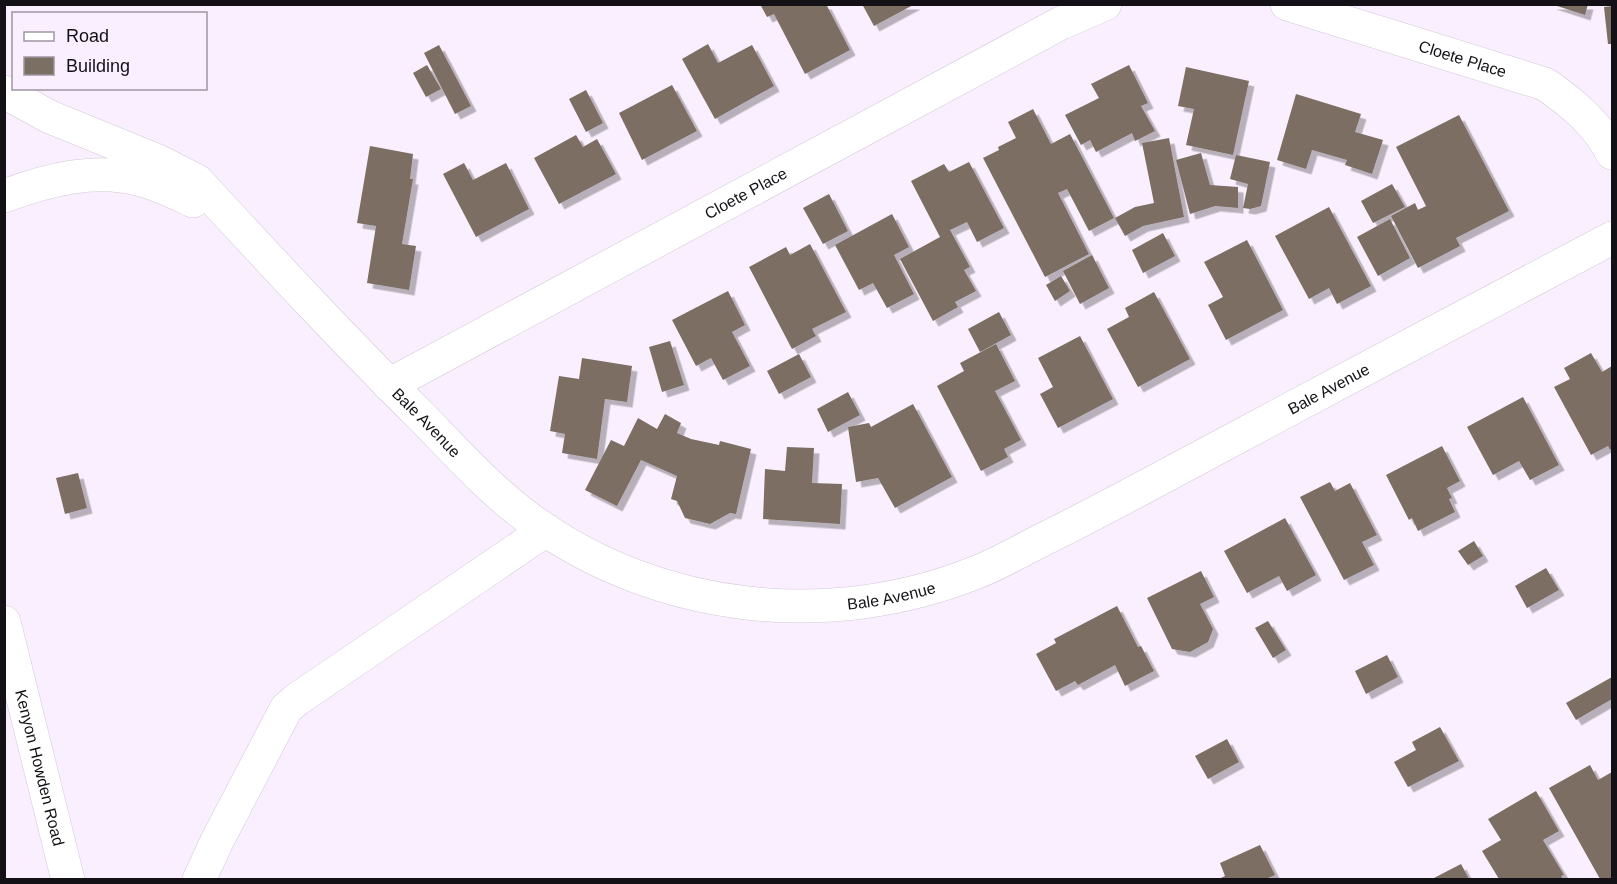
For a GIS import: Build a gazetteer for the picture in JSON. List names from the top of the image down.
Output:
{
  "streets": {
    "street": ["Cloete Place", "Bale Avenue", "Kenyon Howden Road"]
  },
  "crossings": [
    ["Cloete Place", "Bale Avenue"]
  ],
  "legend": ["Road", "Building"]
}
